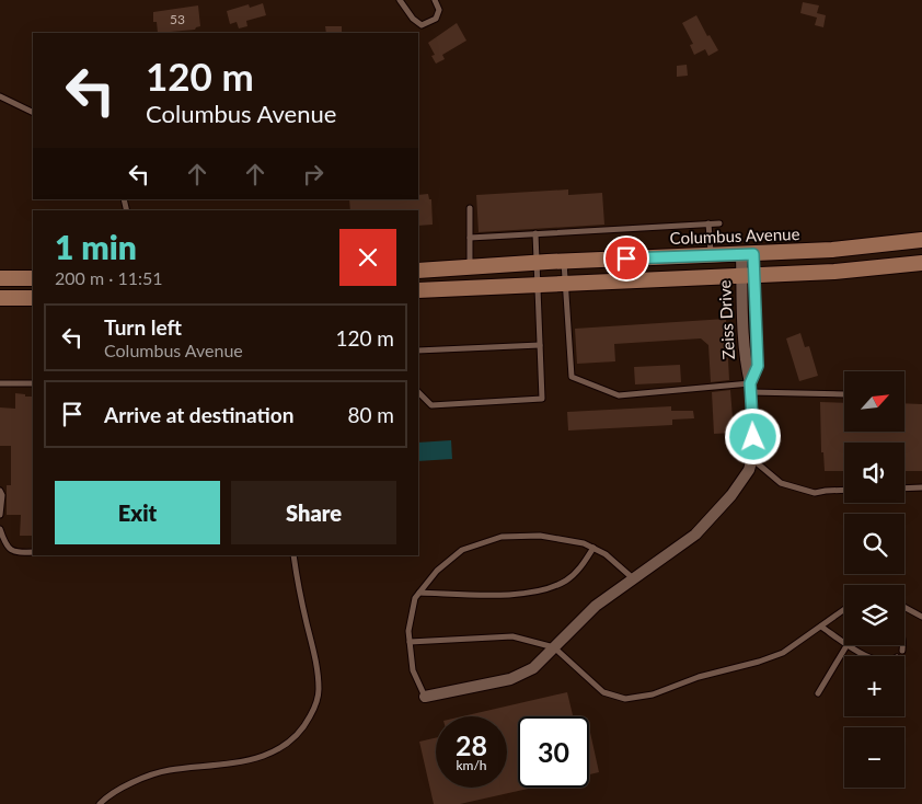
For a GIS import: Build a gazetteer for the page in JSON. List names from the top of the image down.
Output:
{
  "streets": {
    "street": ["Columbus Avenue", "Zeiss Drive"]
  },
  "crossings": [
    ["Columbus Avenue", "Zeiss Drive"]
  ],
  "house_numbers": ["53"],
  "north": "top right",
  "page": {
    "turn": ["120 m", "Columbus Avenue"],
    "heading": ["1 min", "200 m · 11:51"],
    "list": [
      {
        "name": "Turn left",
        "note": "Columbus Avenue",
        "value": "120 m"
      },
      {
        "name": "Arrive at destination",
        "value": "80 m"
      }
    ],
    "map_buttons": ["+", "−"],
    "buttons": ["Exit", "Share"],
    "speed": "28 km/h",
    "limit": "30"
  }
}
